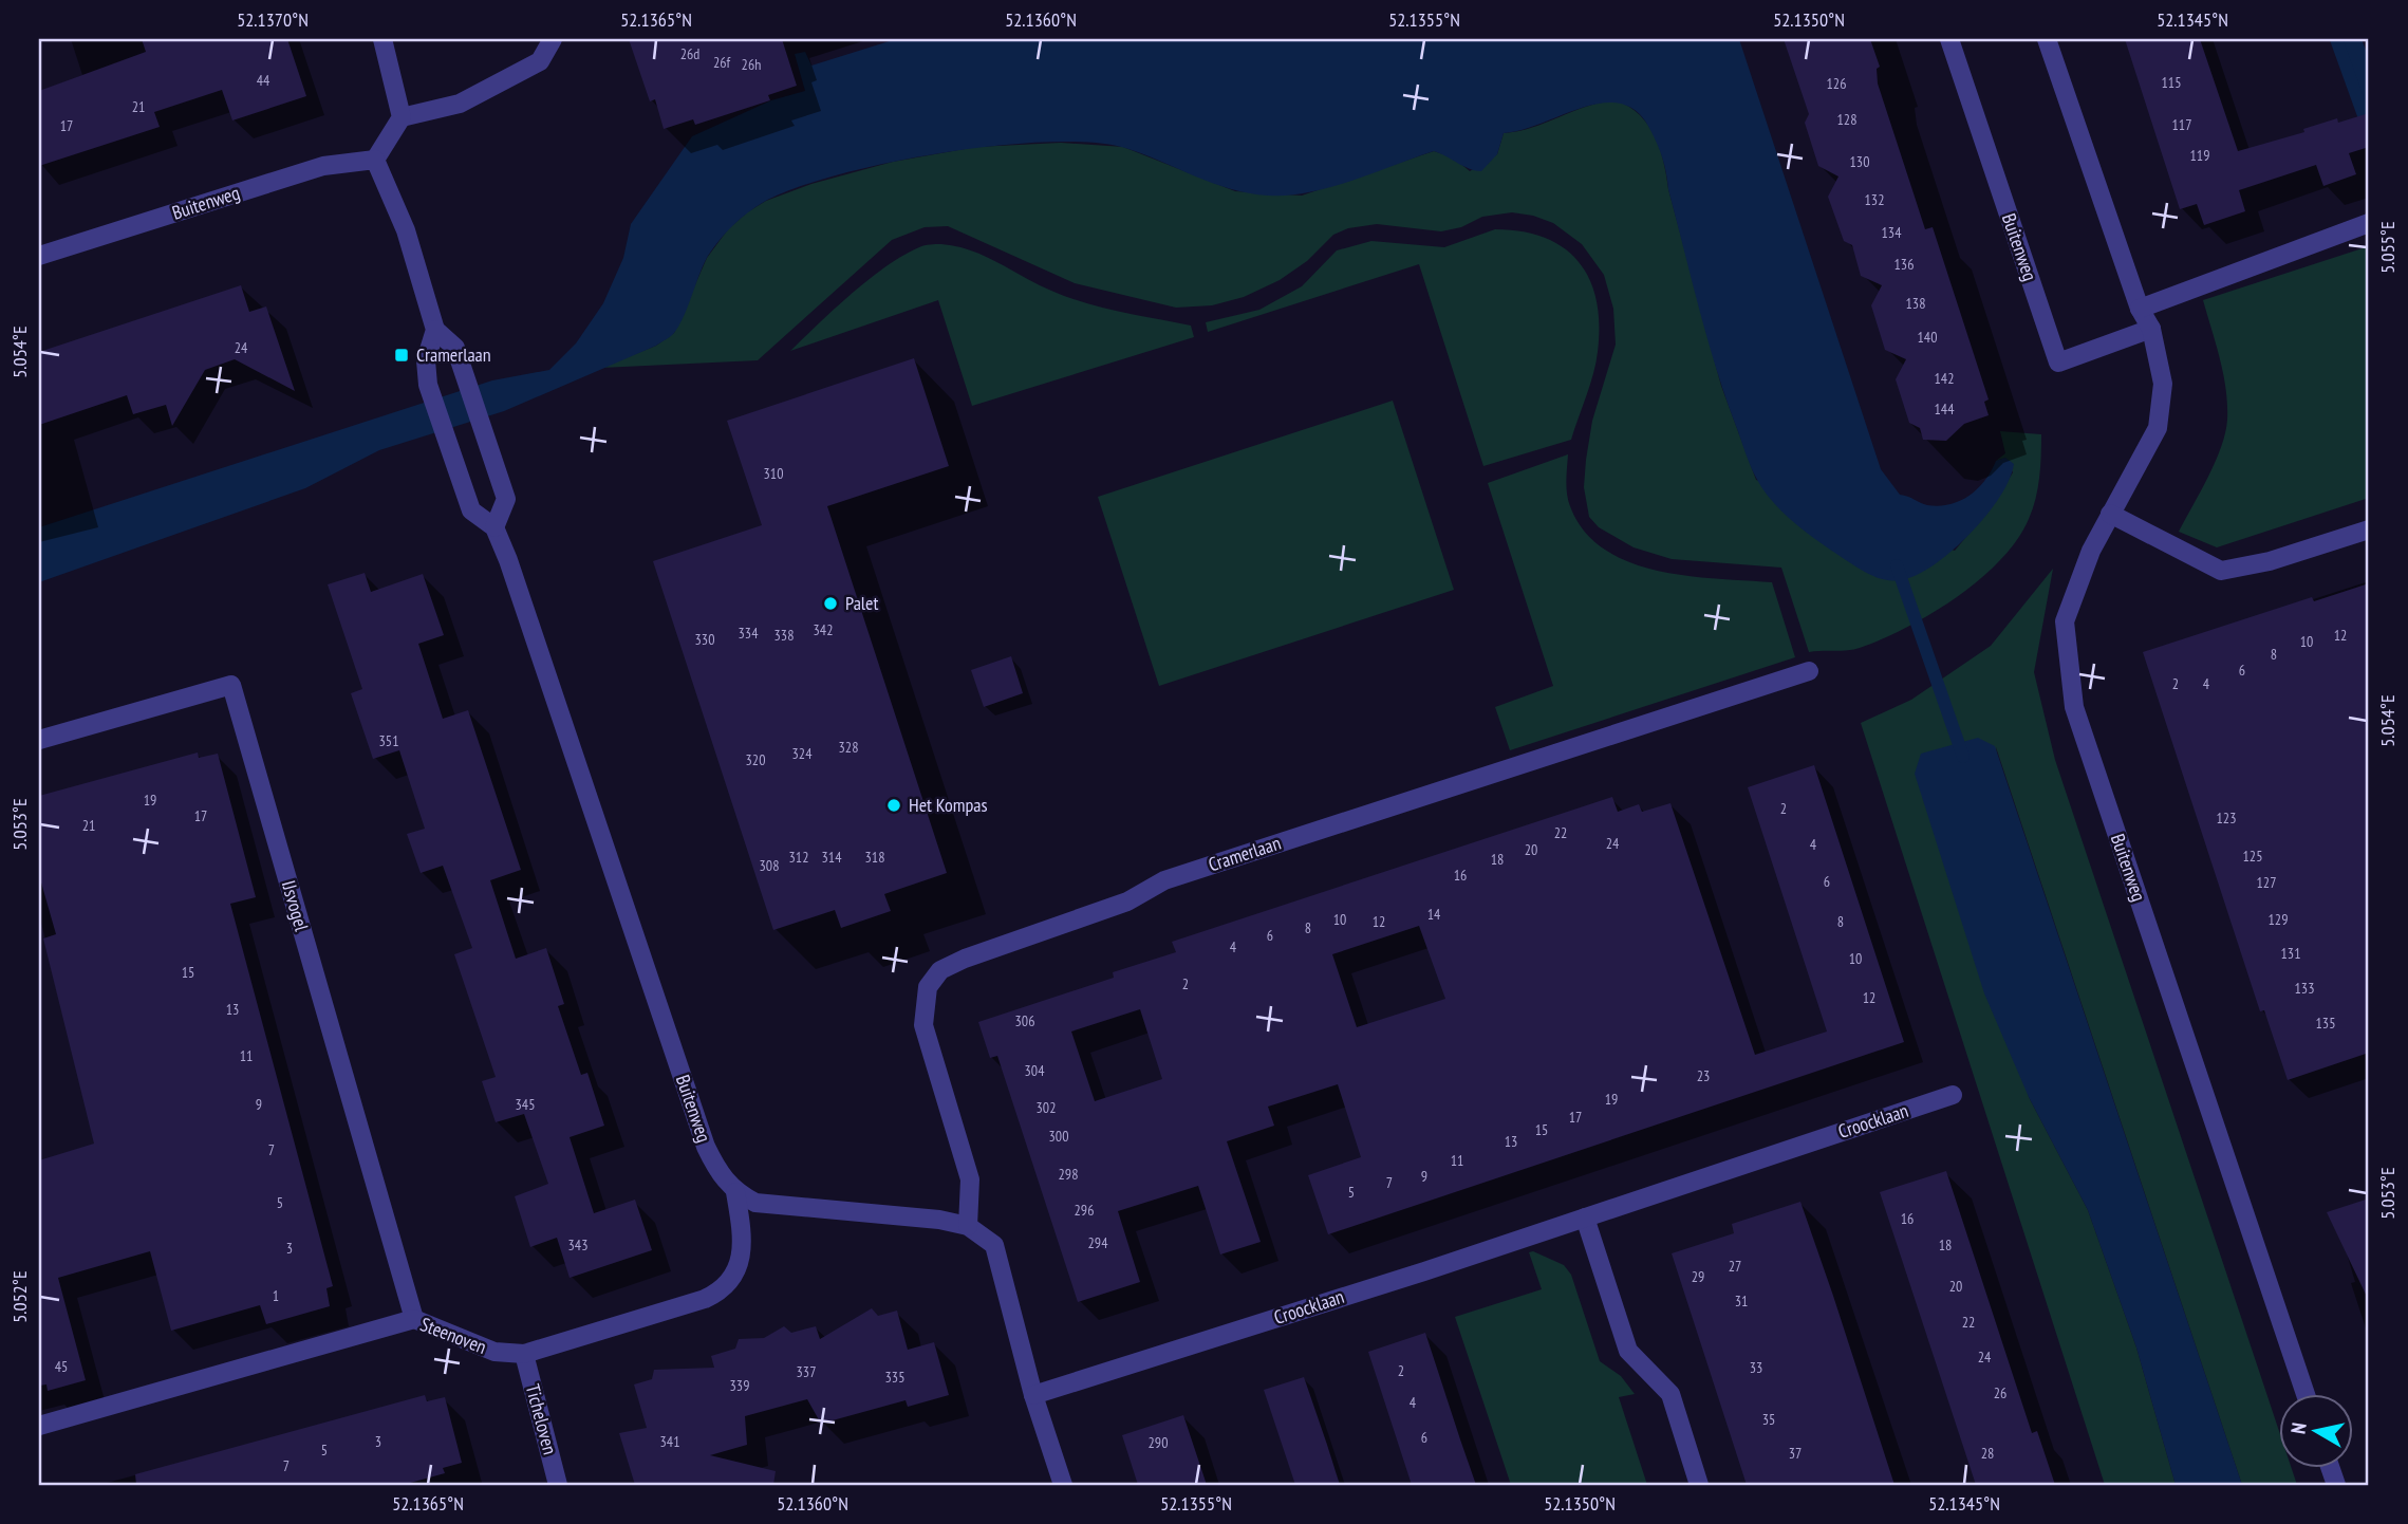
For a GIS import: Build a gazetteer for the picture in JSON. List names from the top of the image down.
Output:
{
  "streets": {
    "street": [
      "Buitenweg",
      "Cramerlaan",
      "IJsvogel",
      "Croocklaan",
      "Steenoven",
      "Ticheloven"
    ]
  },
  "crossings": [
    ["Buitenweg", "Steenoven"],
    ["IJsvogel", "Steenoven"],
    ["Steenoven", "Ticheloven"]
  ],
  "places": {
    "transit": ["Cramerlaan"],
    "other": ["Palet", "Het Kompas"]
  },
  "house_numbers": [
    "26d",
    "26f",
    "26h",
    "44",
    "115",
    "126",
    "21",
    "128",
    "117",
    "17",
    "119",
    "130",
    "132",
    "134",
    "136",
    "138",
    "140",
    "24",
    "142",
    "144",
    "310",
    "342",
    "334",
    "338",
    "12",
    "330",
    "10",
    "8",
    "6",
    "2",
    "4",
    "351",
    "328",
    "324",
    "320",
    "19",
    "2",
    "17",
    "123",
    "21",
    "22",
    "24",
    "4",
    "20",
    "125",
    "312",
    "314",
    "318",
    "18",
    "308",
    "16",
    "6",
    "127",
    "14",
    "10",
    "129",
    "12",
    "8",
    "8",
    "6",
    "4",
    "131",
    "10",
    "15",
    "2",
    "133",
    "12",
    "13",
    "306",
    "135",
    "11",
    "304",
    "23",
    "19",
    "9",
    "345",
    "302",
    "17",
    "15",
    "300",
    "13",
    "7",
    "11",
    "298",
    "9",
    "7",
    "5",
    "5",
    "296",
    "16",
    "294",
    "343",
    "18",
    "3",
    "27",
    "29",
    "20",
    "1",
    "31",
    "22",
    "24",
    "45",
    "33",
    "2",
    "337",
    "335",
    "339",
    "26",
    "4",
    "35",
    "6",
    "3",
    "341",
    "290",
    "5",
    "37",
    "28",
    "7"
  ],
  "north": "left",
  "coordinates": [
    "52.1370°N",
    "52.1365°N",
    "52.1360°N",
    "52.1355°N",
    "52.1350°N",
    "52.1345°N",
    "5.055°E",
    "5.054°E",
    "5.053°E",
    "5.052°E"
  ]
}
